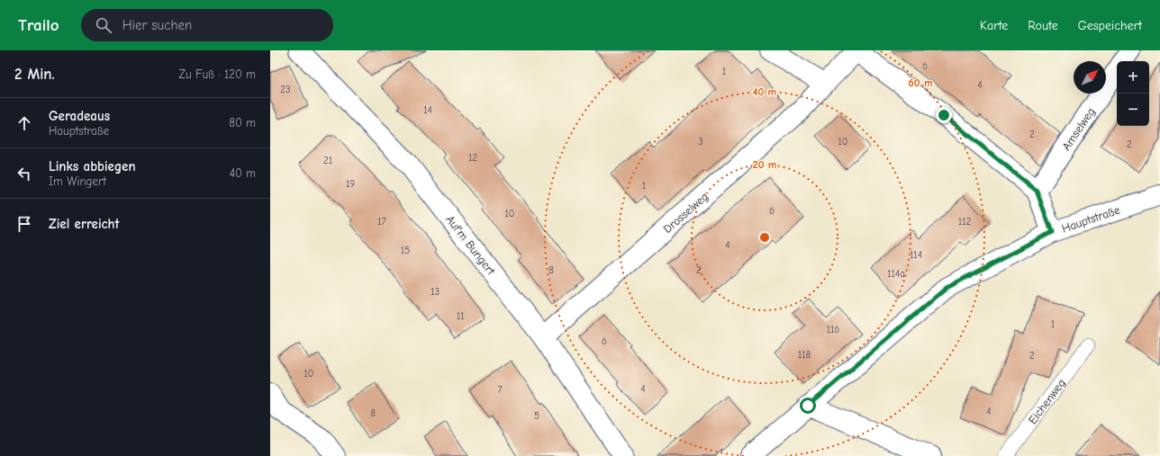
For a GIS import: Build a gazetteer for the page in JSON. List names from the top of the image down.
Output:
{
  "streets": {
    "street": [
      "Amselweg",
      "Drosselweg",
      "Hauptstraße",
      "Auf'm Bungert"
    ],
    "lane": ["Eichenweg"]
  },
  "crossings": [
    ["Amselweg", "Drosselweg"],
    ["Drosselweg", "Auf'm Bungert"]
  ],
  "house_numbers": [
    "6",
    "1",
    "4",
    "23",
    "14",
    "2",
    "3",
    "10",
    "2",
    "12",
    "21",
    "19",
    "1",
    "6",
    "10",
    "17",
    "112",
    "4",
    "15",
    "114",
    "8",
    "2",
    "114a",
    "13",
    "11",
    "1",
    "116",
    "6",
    "118",
    "2",
    "10",
    "4",
    "7",
    "4",
    "8",
    "5"
  ],
  "north": "top right",
  "page": {
    "header": "Trailo",
    "search": "Hier suchen",
    "nav": ["Karte", "Route", "Gespeichert"],
    "heading": ["2 Min.", "Zu Fuß · 120 m"],
    "map_buttons": ["+", "−"],
    "list": [
      ["Geradeaus", "Hauptstraße", "80 m"],
      ["Links abbiegen", "Im Wingert", "40 m"],
      "Ziel erreicht"
    ]
  },
  "rings": ["60 m", "40 m", "20 m"]
}
